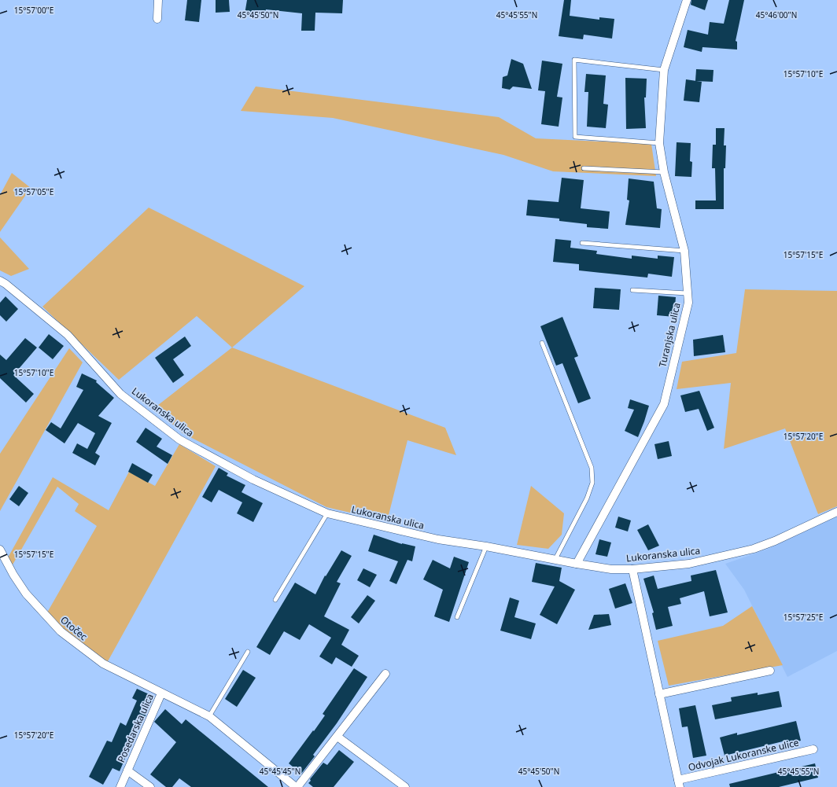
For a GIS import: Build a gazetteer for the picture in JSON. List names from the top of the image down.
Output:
{
  "streets": {
    "street": [
      "Turanjska ulica",
      "Lukoranska ulica",
      "Otočec",
      "Posedarska ulica",
      "Odvojak Lukoranske ulice"
    ]
  },
  "crossings": [
    ["Turanjska ulica", "Lukoranska ulica"],
    ["Lukoranska ulica", "Odvojak Lukoranske ulice"],
    ["Otočec", "Posedarska ulica"]
  ],
  "coordinates": [
    "15°57'00\"E",
    "45°45'50\"N",
    "45°45'55\"N",
    "45°46'00\"N",
    "15°57'10\"E",
    "15°57'05\"E",
    "15°57'15\"E",
    "15°57'20\"E",
    "15°57'25\"E",
    "45°45'45\"N"
  ]
}
